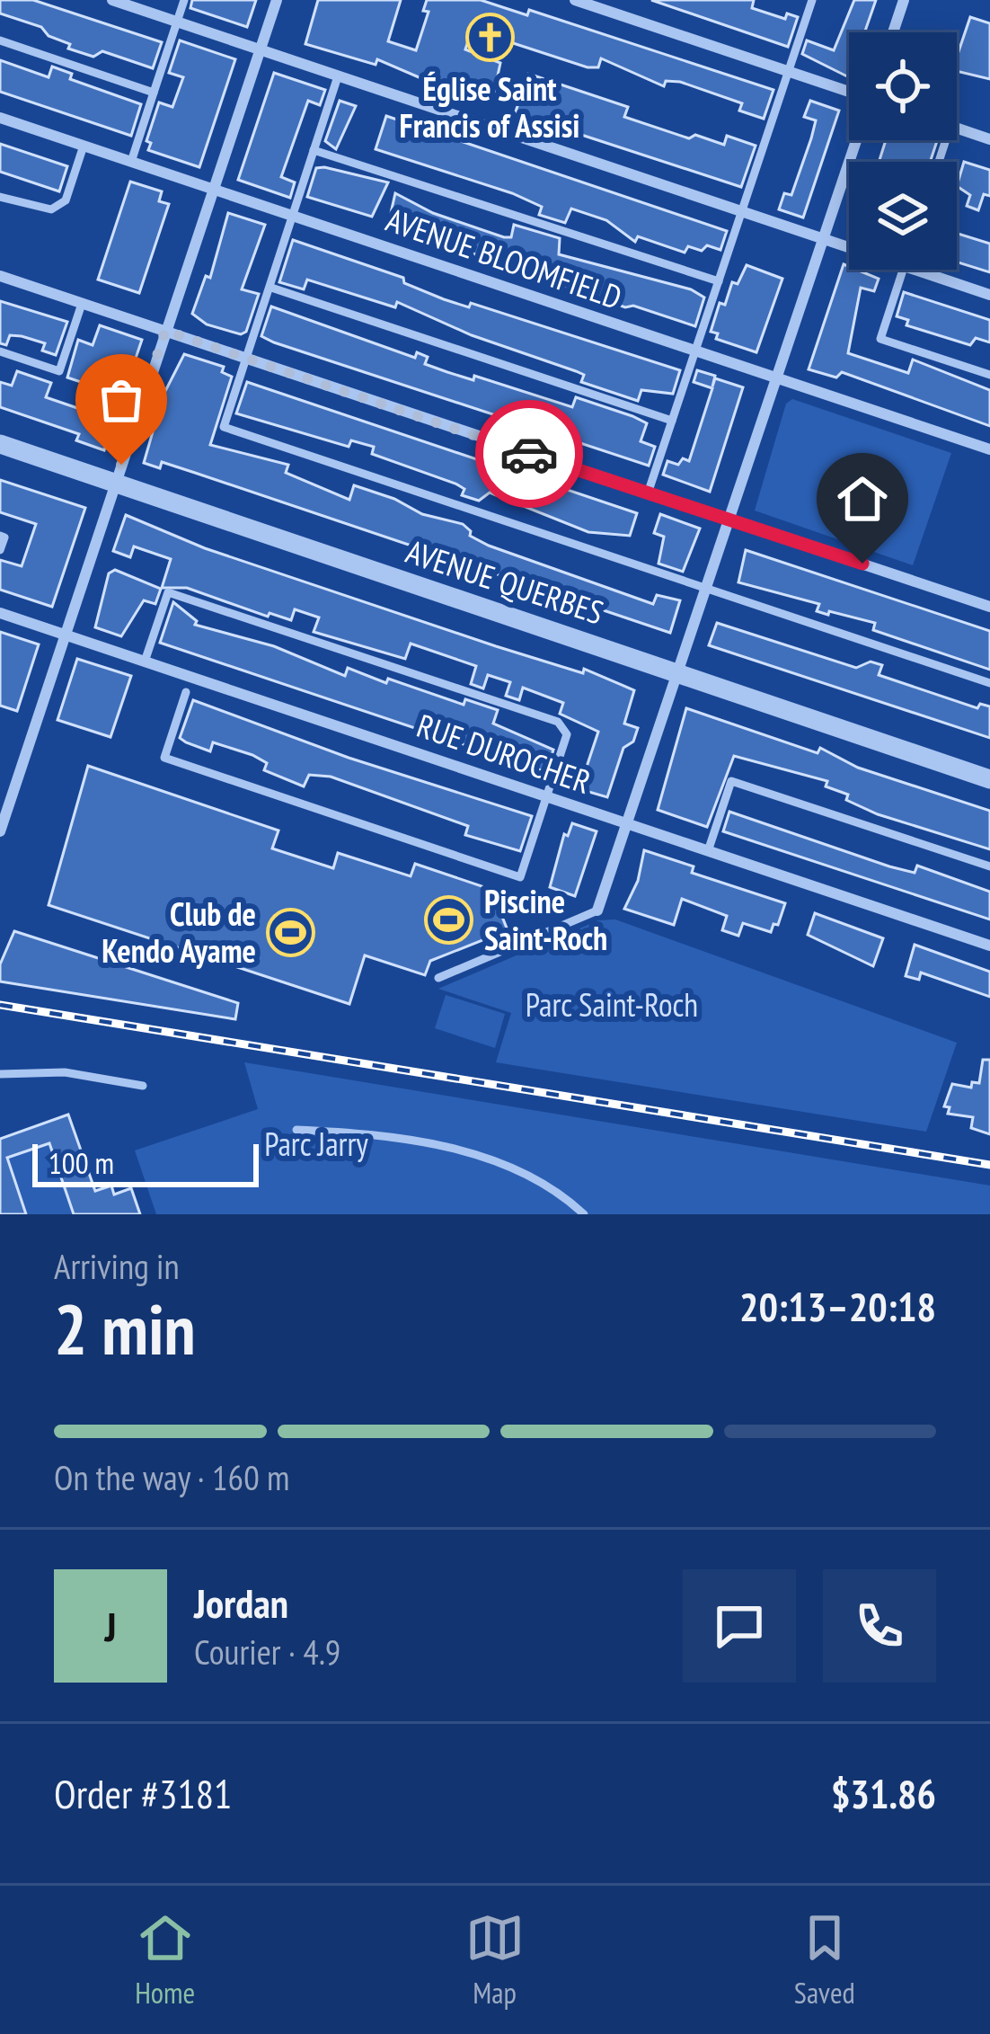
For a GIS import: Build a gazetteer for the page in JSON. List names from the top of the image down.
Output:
{
  "streets": {
    "street": ["AVENUE BLOOMFIELD", "AVENUE QUERBES", "RUE DUROCHER"]
  },
  "parks": ["Parc Saint-Roch", "Parc Jarry"],
  "places": {
    "church": ["Église Saint Francis of Assisi"],
    "sports": ["Piscine Saint-Roch", "Club de Kendo Ayame"]
  },
  "scale_bar": "100 m",
  "page": {
    "scale": "100 m",
    "heading": ["2 min", "Arriving in", "20:13–20:18"],
    "panel": [
      "Jordan",
      "Courier · 4.9",
      "Order #3181",
      "$31.86"
    ],
    "bar": "On the way · 160 m",
    "round": "J",
    "tabs": ["Home", "Map", "Saved"]
  }
}
